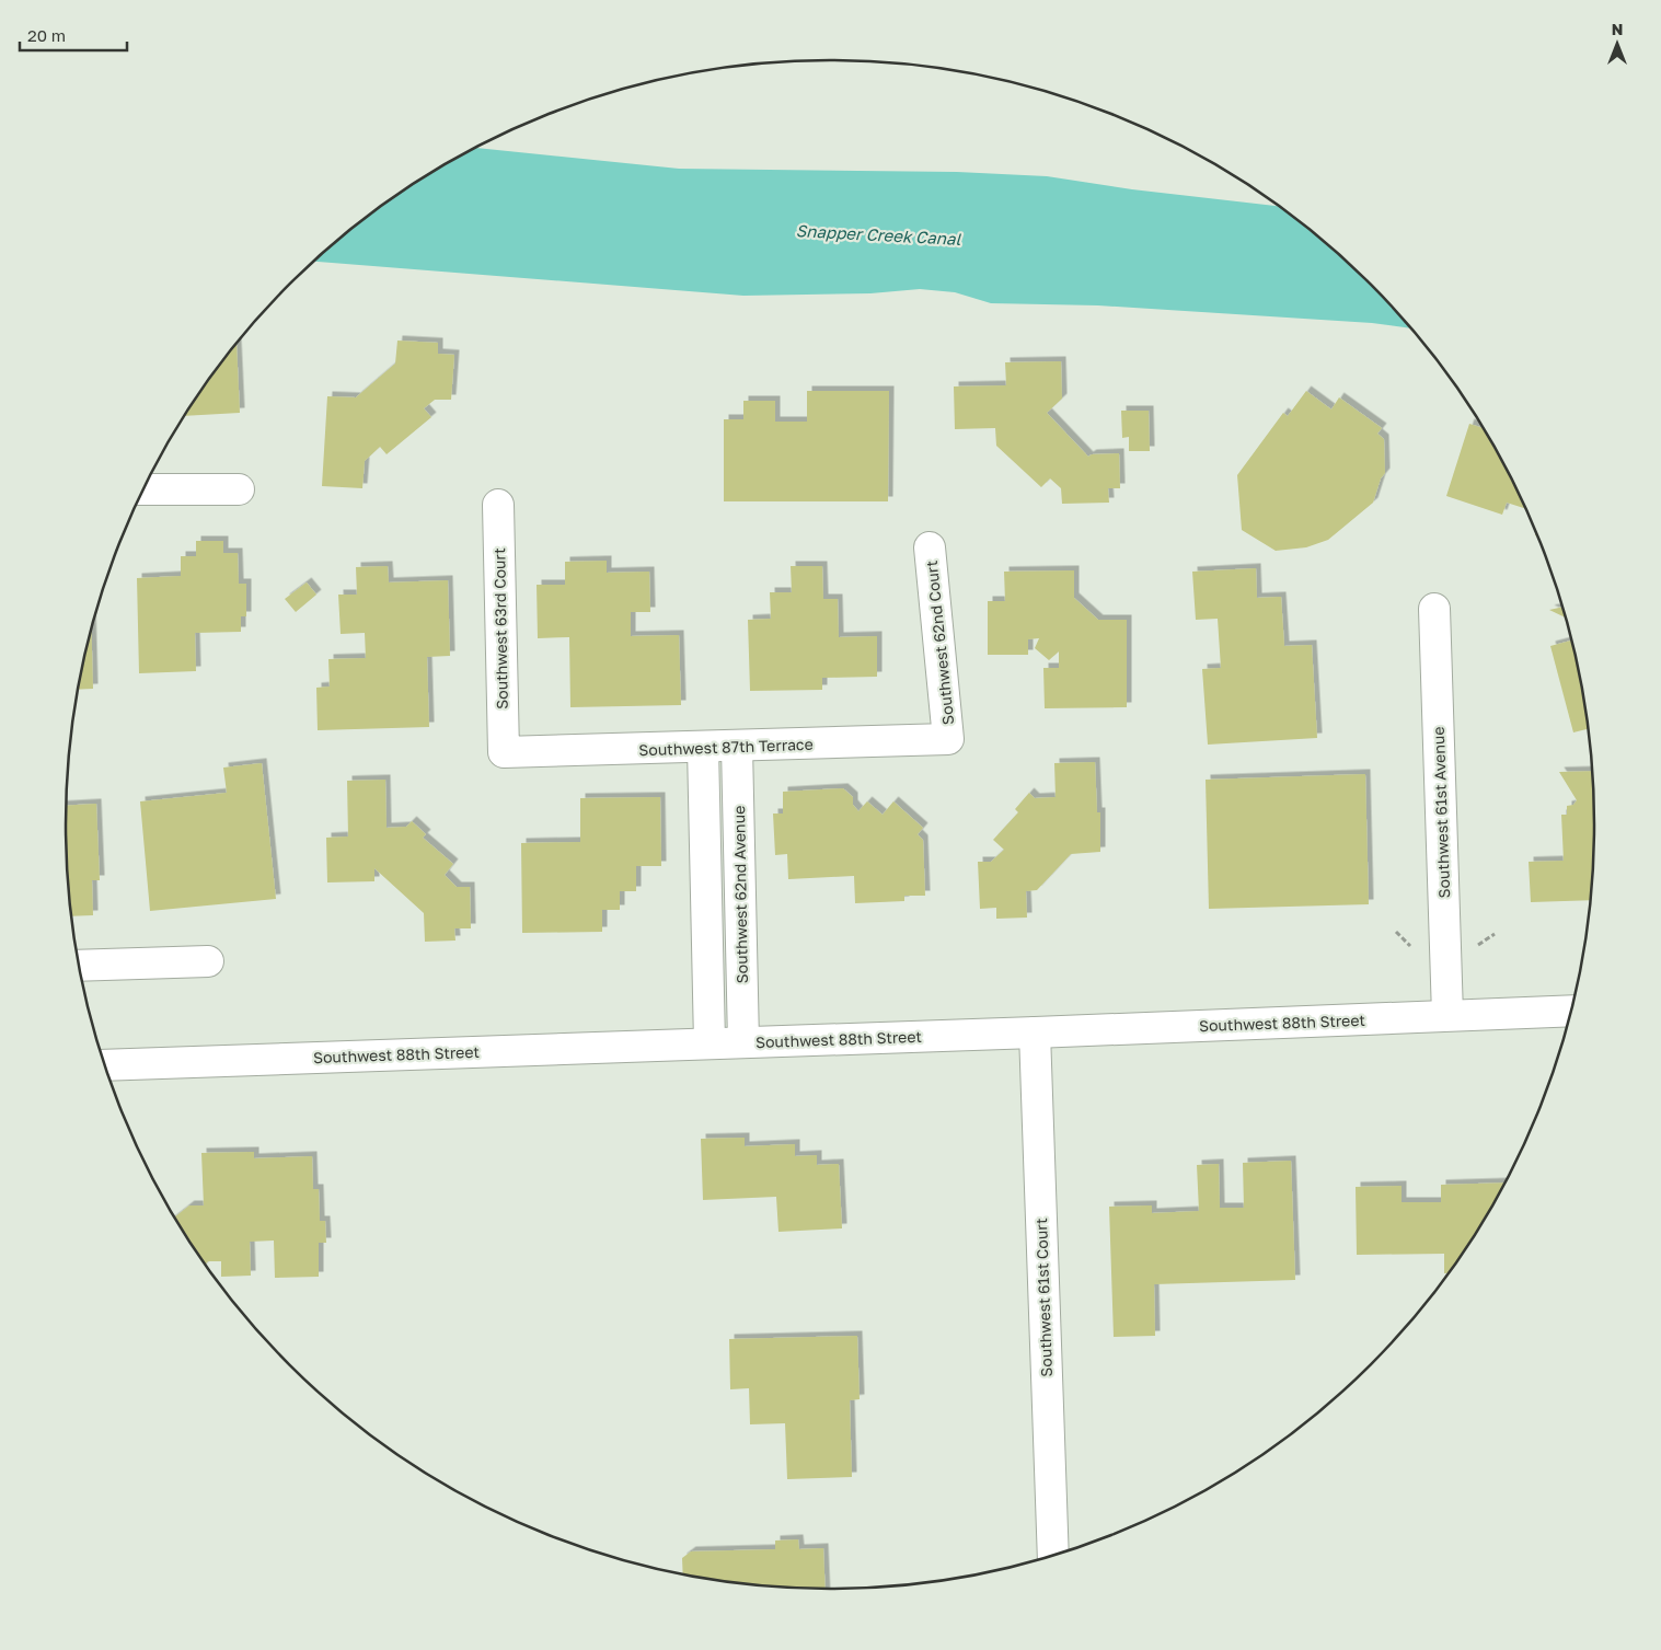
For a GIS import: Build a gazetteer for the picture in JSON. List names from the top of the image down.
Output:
{
  "streets": {
    "street": [
      "Southwest 63rd Court",
      "Southwest 62nd Court",
      "Southwest 87th Terrace",
      "Southwest 61st Avenue",
      "Southwest 62nd Avenue",
      "Southwest 88th Street",
      "Southwest 61st Court"
    ]
  },
  "crossings": [
    ["Southwest 63rd Court", "Southwest 87th Terrace"],
    ["Southwest 62nd Court", "Southwest 87th Terrace"],
    ["Southwest 87th Terrace", "Southwest 62nd Avenue"],
    ["Southwest 61st Avenue", "Southwest 88th Street"],
    ["Southwest 62nd Avenue", "Southwest 88th Street"],
    ["Southwest 88th Street", "Southwest 61st Court"]
  ],
  "water": ["Snapper Creek Canal"],
  "scale_bar": "20 m",
  "north": "top"
}
